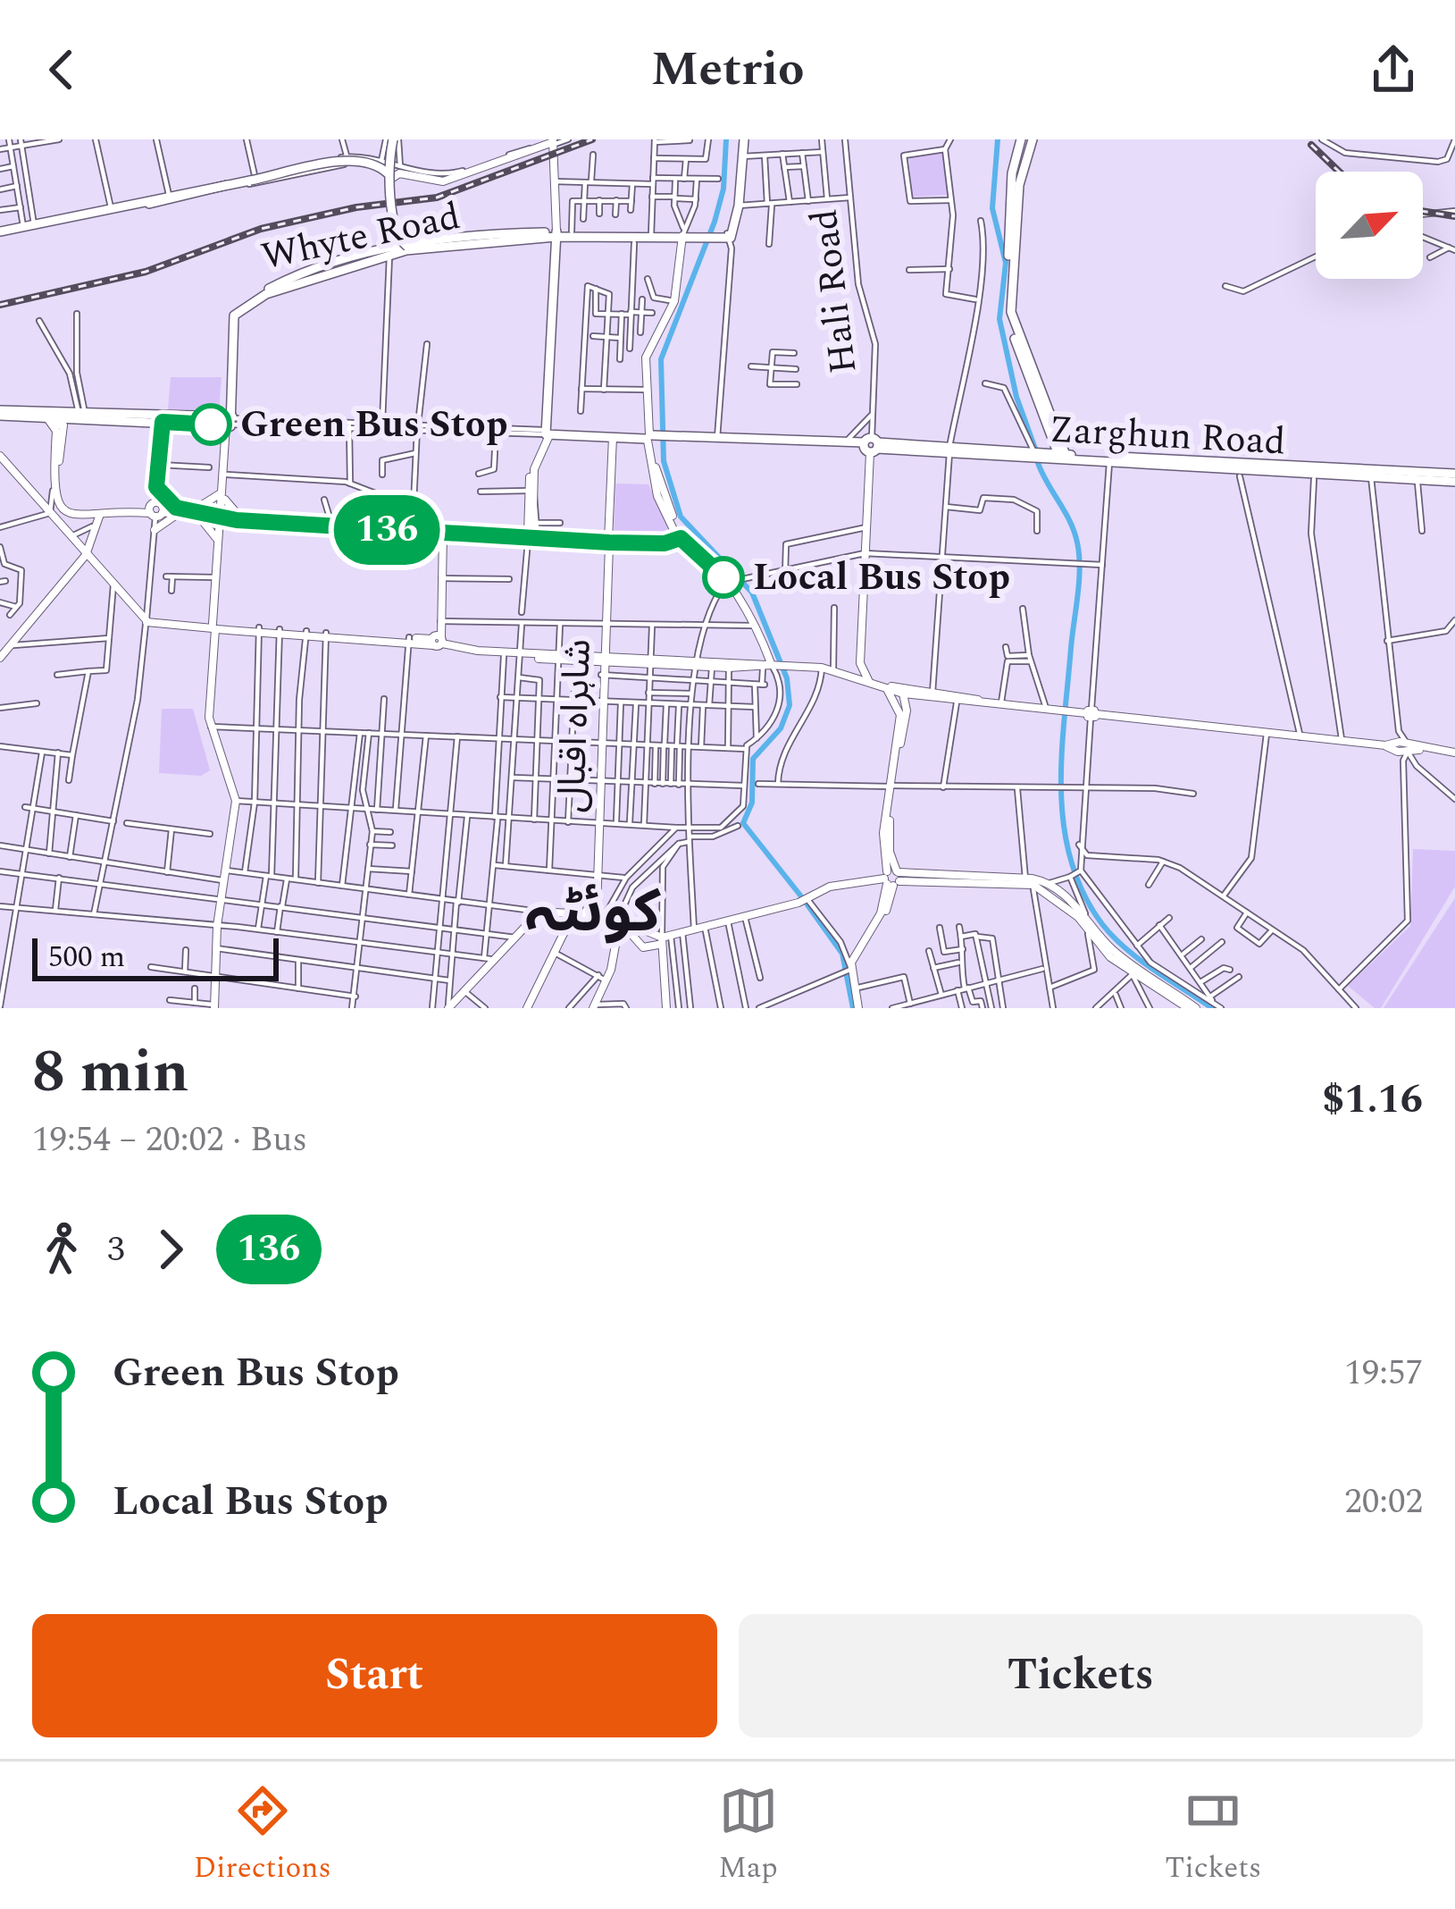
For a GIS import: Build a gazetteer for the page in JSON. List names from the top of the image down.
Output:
{
  "streets": {
    "main road": ["Whyte Road", "Zarghun Road"],
    "street": ["Hali Road", "شاہراہ اقبال"]
  },
  "crossings": [
    ["Hali Road", "Zarghun Road"],
    ["Zarghun Road", "شاہراہ اقبال"]
  ],
  "districts": ["کوئٹہ"],
  "places": ["Green Bus Stop", "Local Bus Stop"],
  "lines": ["bus line 136"],
  "scale_bar": "500 m",
  "north": "top right",
  "page": {
    "header": "Metrio",
    "on_map": "136",
    "scale": "500 m",
    "heading": ["8 min", "19:54 – 20:02 · Bus", "$1.16"],
    "legs": ["3", "136"],
    "list": [
      {
        "name": "Green Bus Stop",
        "value": "19:57"
      },
      {
        "name": "Local Bus Stop",
        "value": "20:02"
      }
    ],
    "buttons": ["Start", "Tickets"],
    "tabs": ["Directions", "Map", "Tickets"]
  }
}
